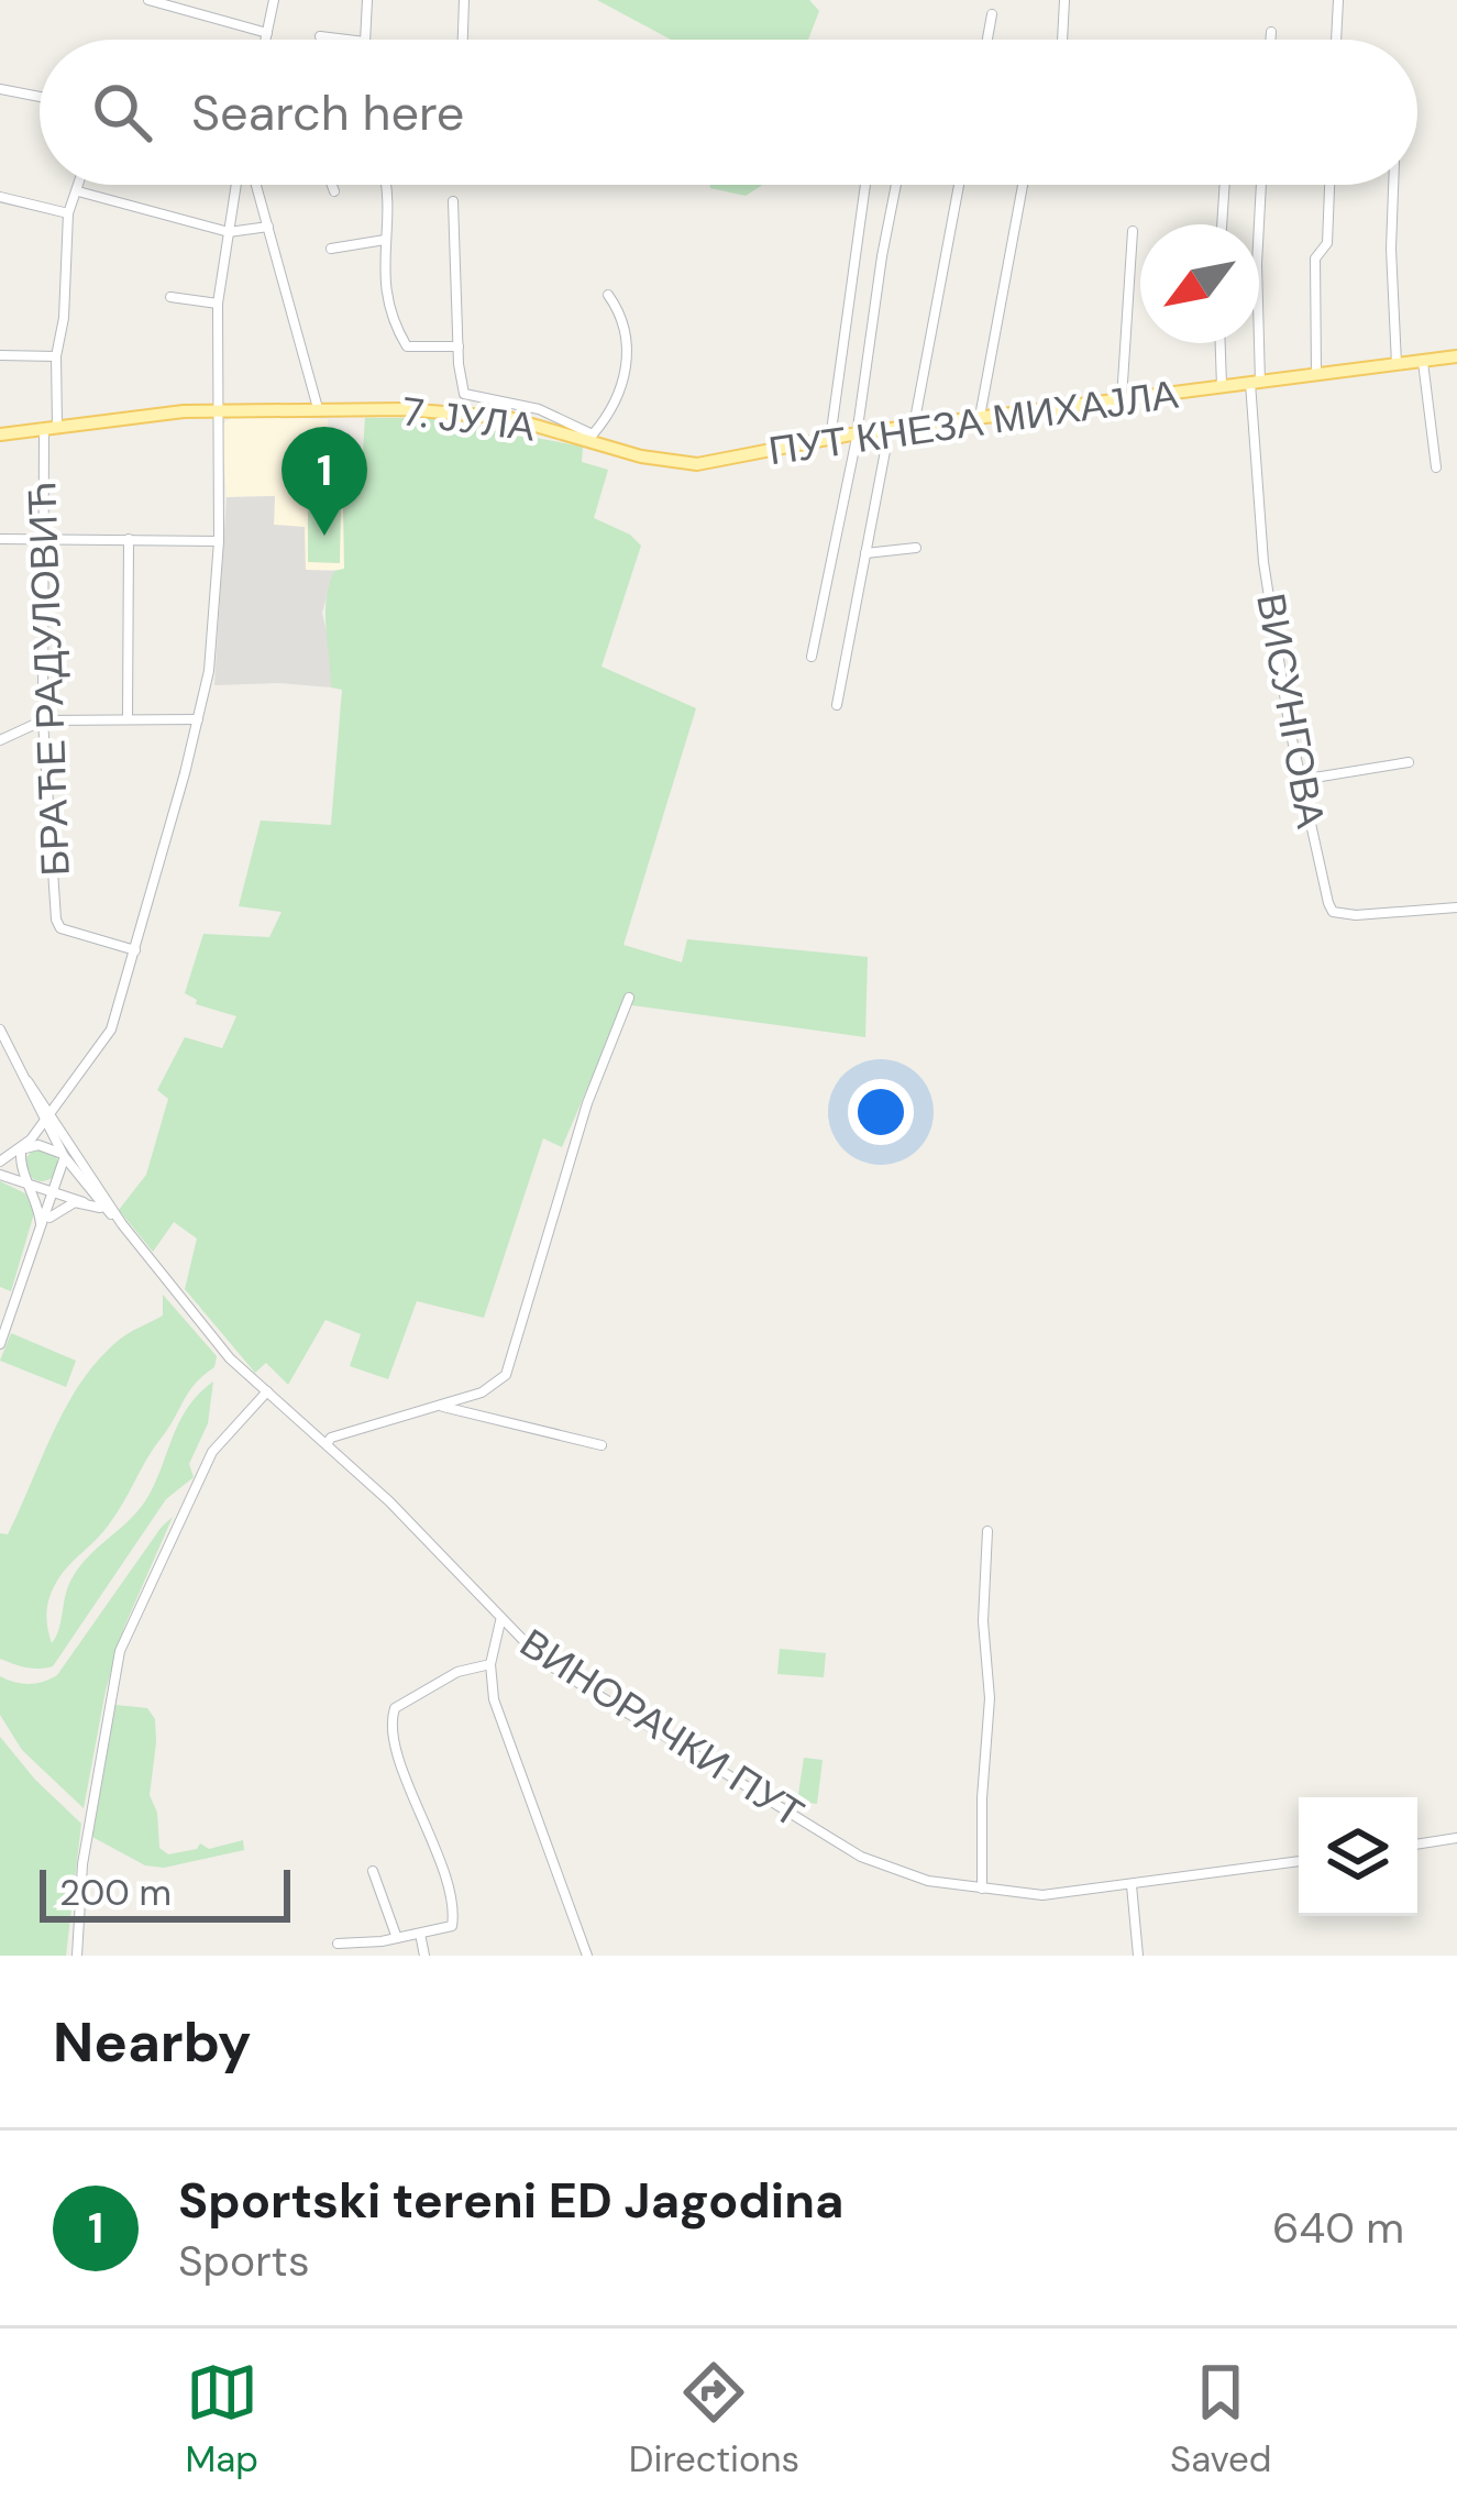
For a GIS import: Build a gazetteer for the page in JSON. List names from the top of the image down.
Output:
{
  "streets": {
    "main road": ["7. ЈУЛА", "ПУТ КНЕЗА МИХАЈЛА"],
    "street": ["БРАЋЕ РАДУЛОВИЋ", "ВИСУНГОВА", "ВИНОРАЧКИ ПУТ"]
  },
  "crossings": [
    ["7. ЈУЛА", "ПУТ КНЕЗА МИХАЈЛА"],
    ["7. ЈУЛА", "БРАЋЕ РАДУЛОВИЋ"],
    ["ПУТ КНЕЗА МИХАЈЛА", "ВИСУНГОВА"]
  ],
  "scale_bar": "200 m",
  "north": "bottom left",
  "page": {
    "search": "Search here",
    "pins": "1",
    "scale": "200 m",
    "heading": "Nearby",
    "list": [
      {
        "mark": "1",
        "name": "Sportski tereni ED Jagodina",
        "note": "Sports",
        "value": "640 m"
      }
    ],
    "nav": ["Map", "Directions", "Saved"]
  }
}
